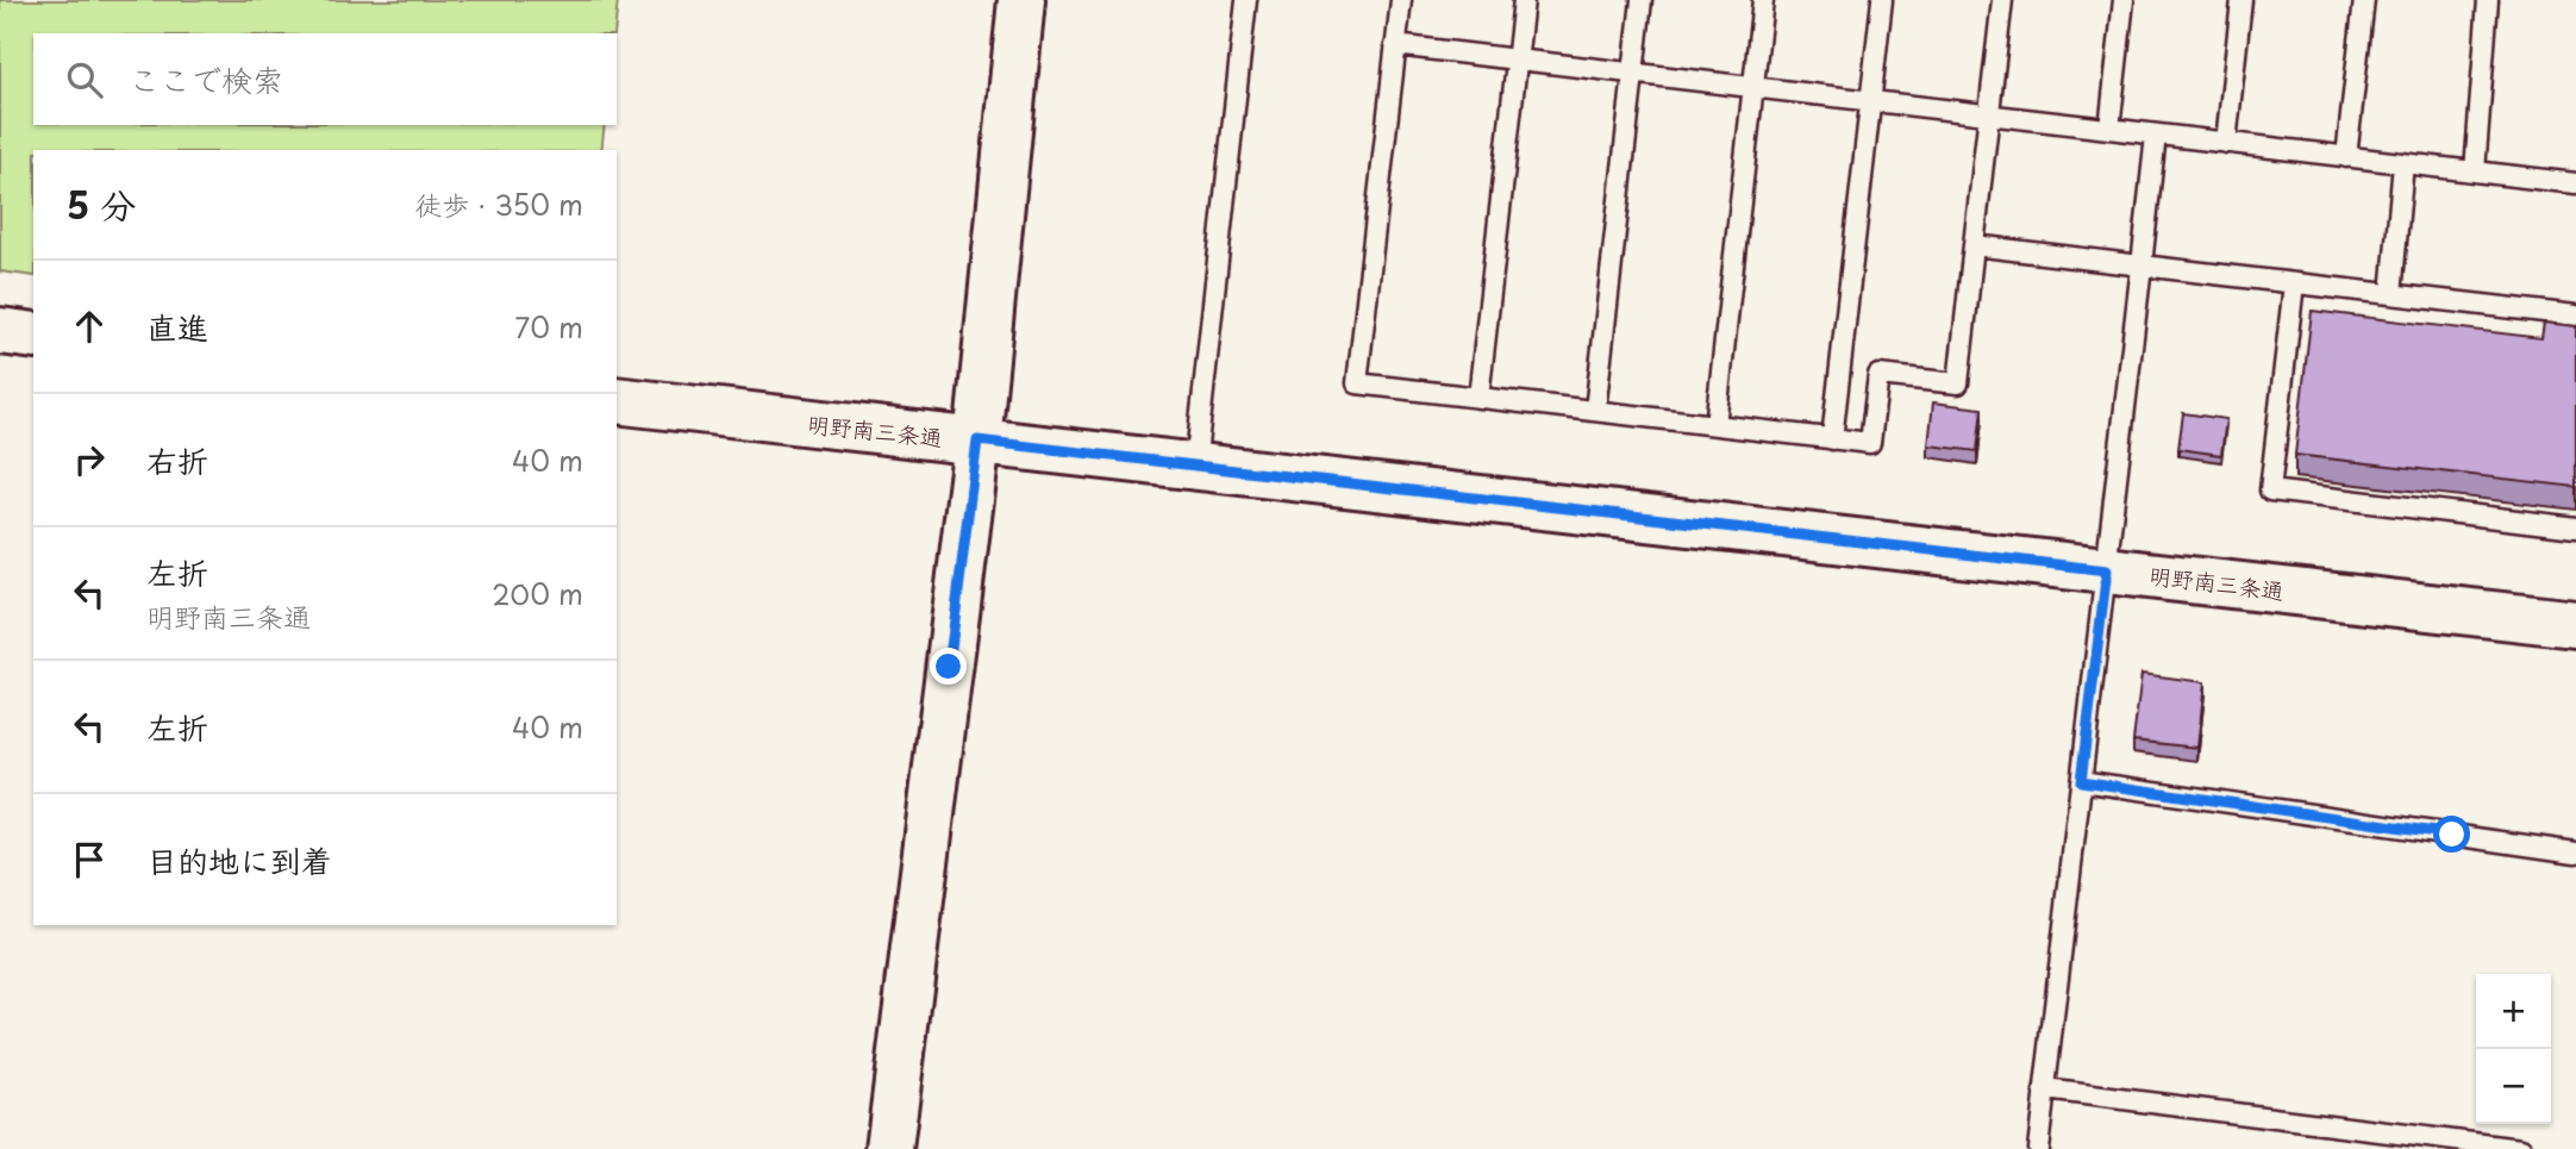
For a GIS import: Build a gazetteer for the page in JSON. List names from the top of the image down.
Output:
{
  "streets": {
    "street": ["明野南三条通"]
  },
  "page": {
    "search": "ここで検索",
    "heading": ["5 分", "徒歩 · 350 m"],
    "list": [
      ["直進", "70 m"],
      ["右折", "40 m"],
      ["左折", "明野南三条通", "200 m"],
      ["左折", "40 m"],
      "目的地に到着"
    ],
    "map_buttons": ["+", "−"]
  }
}
